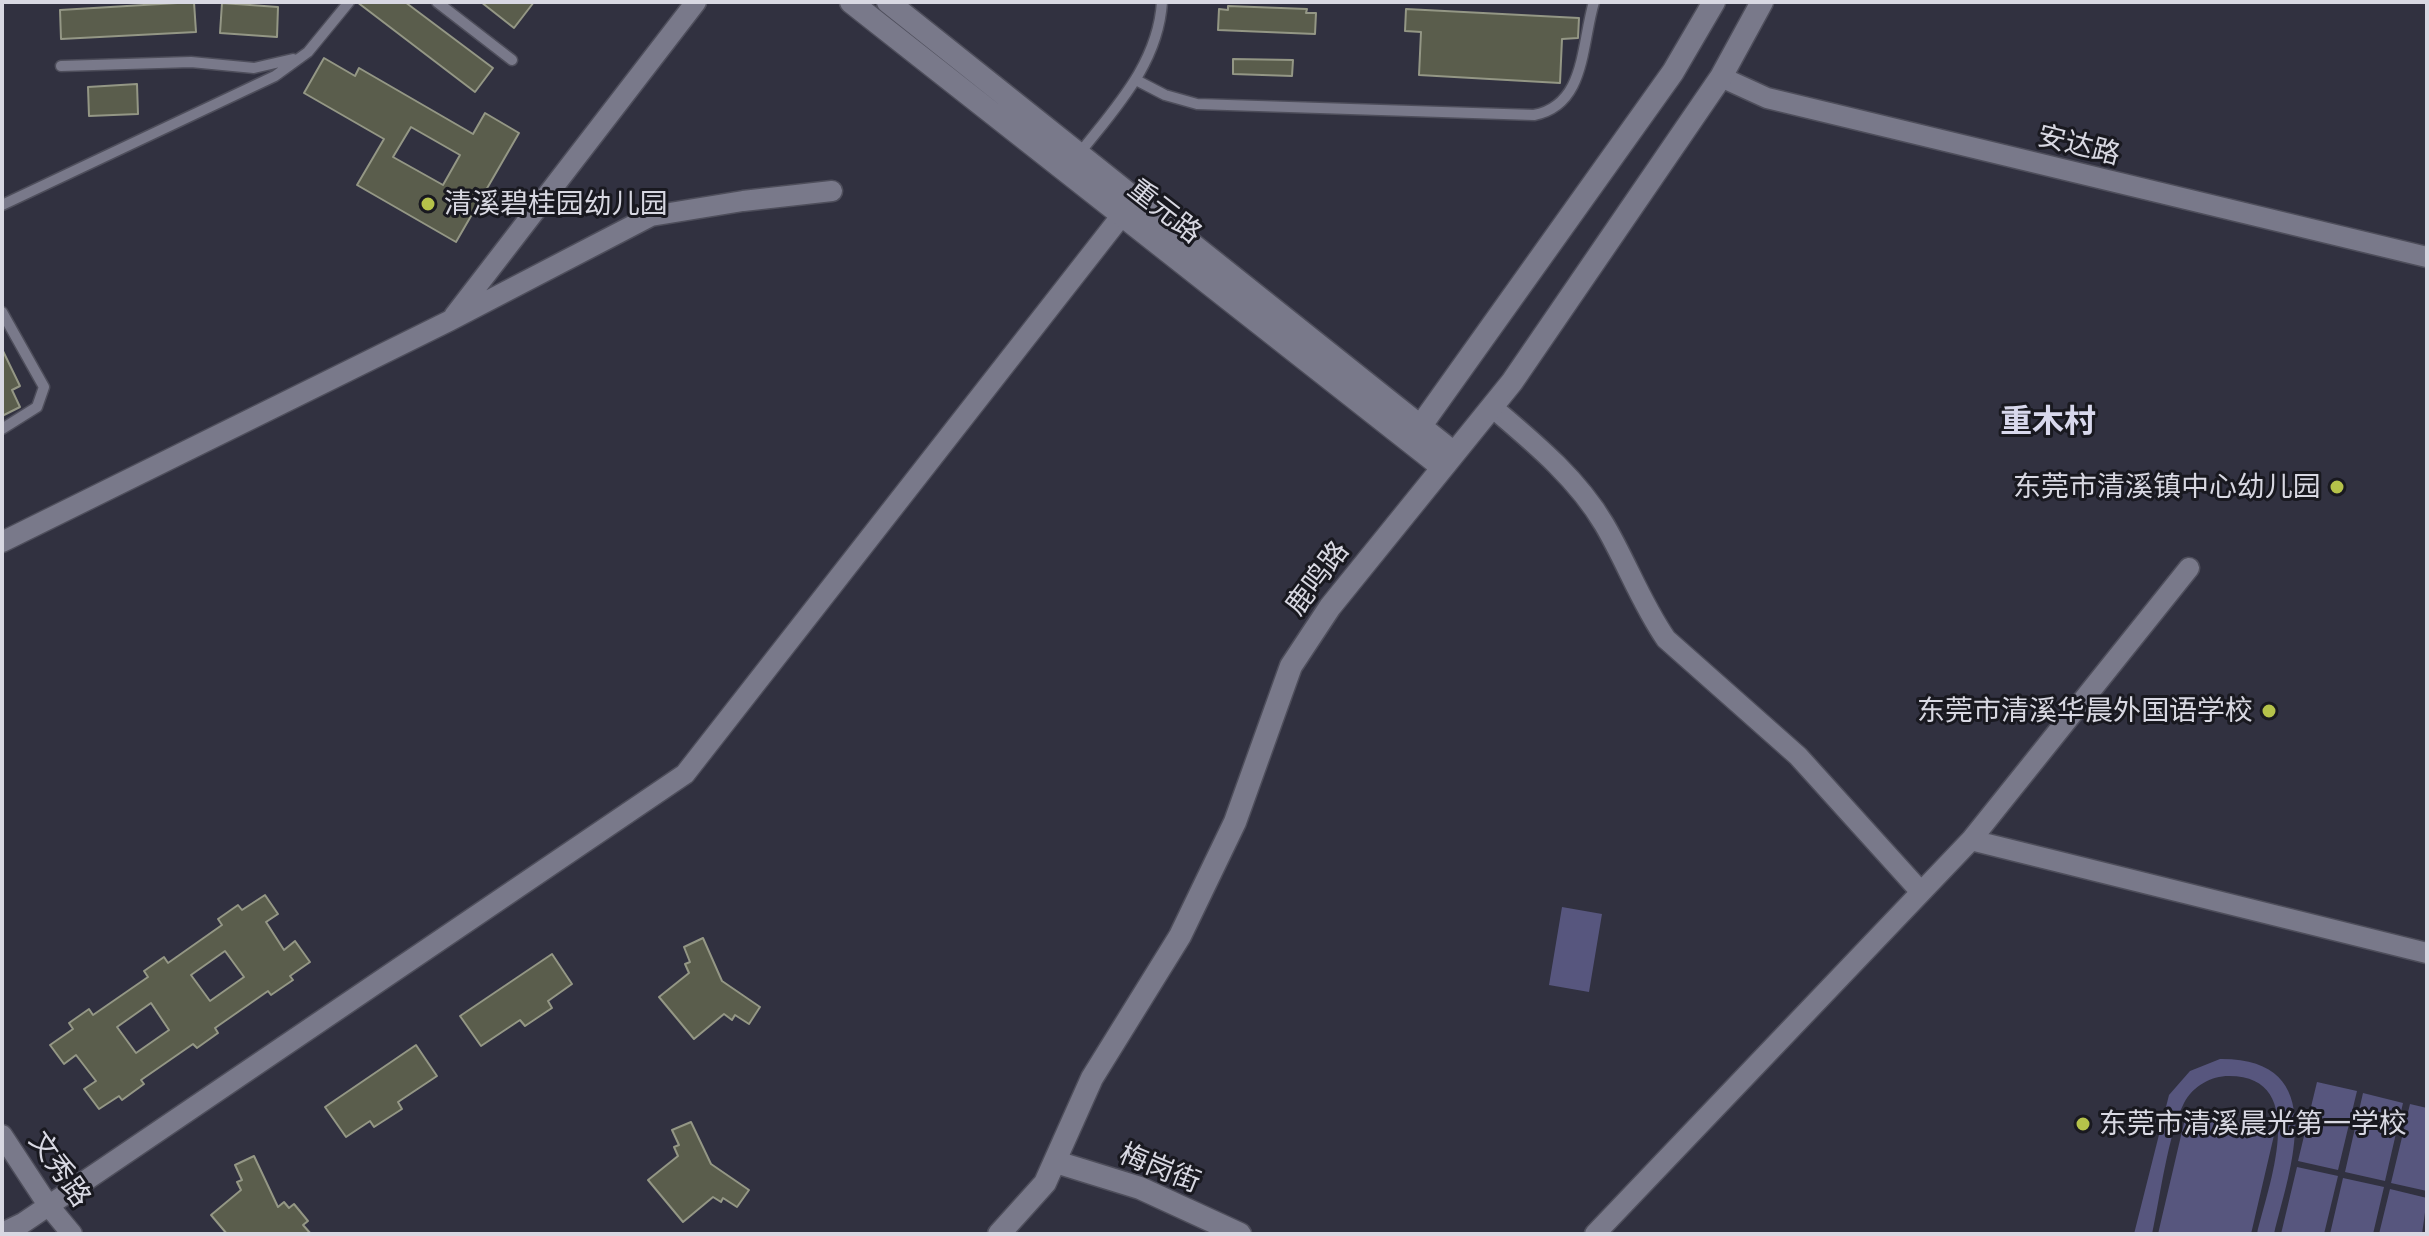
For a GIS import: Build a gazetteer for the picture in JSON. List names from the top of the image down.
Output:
{
  "streets": {
    "street": [
      "安达路",
      "重元路",
      "鹿鸣路",
      "梅岗街",
      "文秀路"
    ]
  },
  "crossings": [
    ["安达路", "鹿鸣路"],
    ["重元路", "鹿鸣路"],
    ["鹿鸣路", "梅岗街"]
  ],
  "districts": ["重木村"],
  "places": [
    "清溪碧桂园幼儿园",
    "东莞市清溪镇中心幼儿园",
    "东莞市清溪华晨外国语学校",
    "东莞市清溪晨光第一学校"
  ]
}
